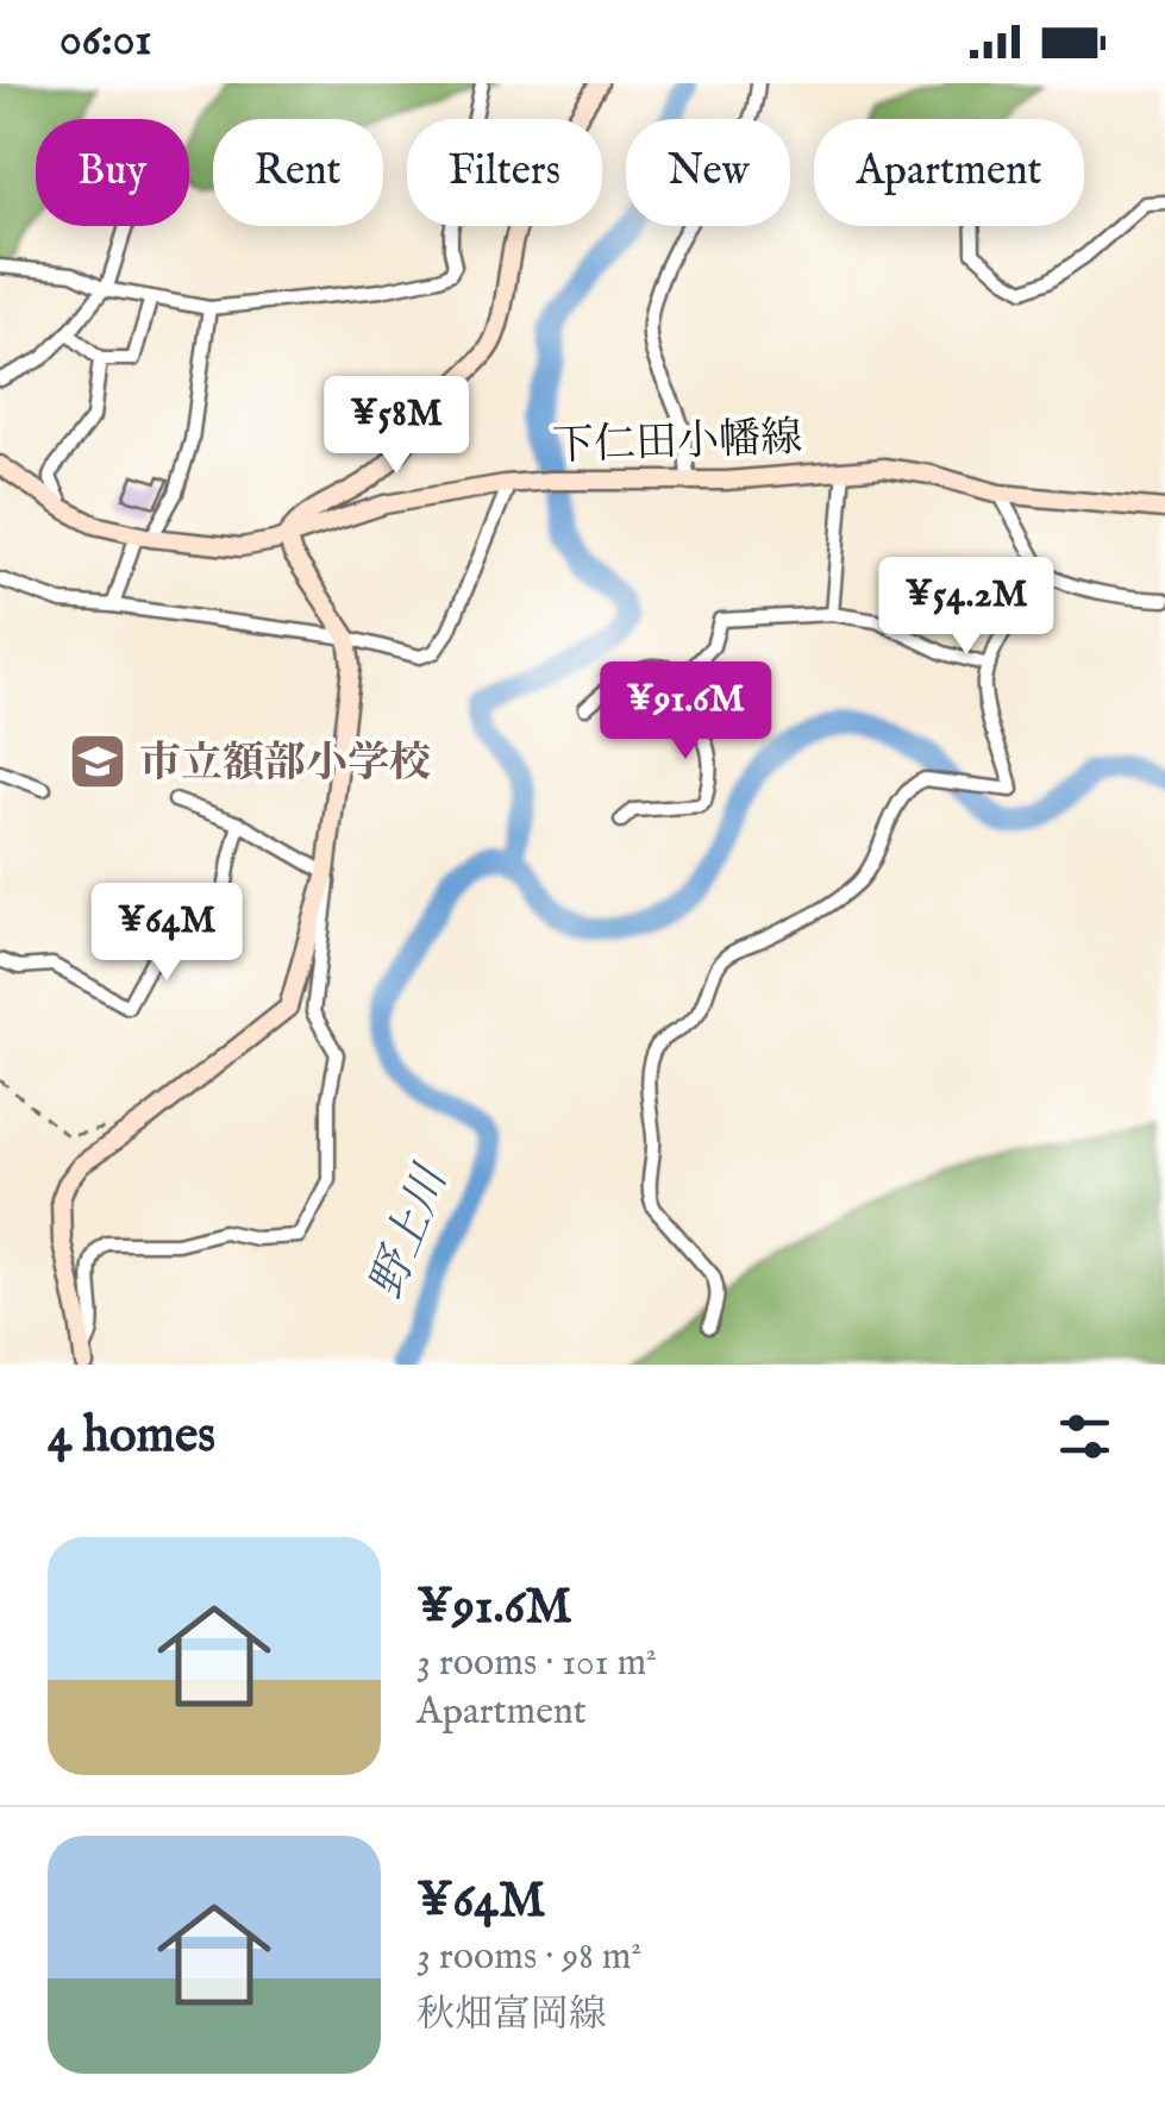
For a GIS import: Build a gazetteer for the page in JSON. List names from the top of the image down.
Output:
{
  "streets": {
    "main road": ["下仁田小幡線"]
  },
  "water": ["野上川"],
  "places": {
    "school or university": ["市立額部小学校"]
  },
  "page": {
    "status": "06:01",
    "chip": [
      "Buy",
      "Rent",
      "Filters",
      "New",
      "Apartment"
    ],
    "price": [
      "¥58M",
      "¥54.2M",
      "¥91.6M",
      "¥64M"
    ],
    "heading": "4 homes",
    "list": [
      {
        "name": "¥91.6M",
        "note": "3 rooms · 101 m² · Apartment"
      },
      {
        "name": "¥64M",
        "note": "3 rooms · 98 m² · 秋畑富岡線"
      }
    ]
  }
}
